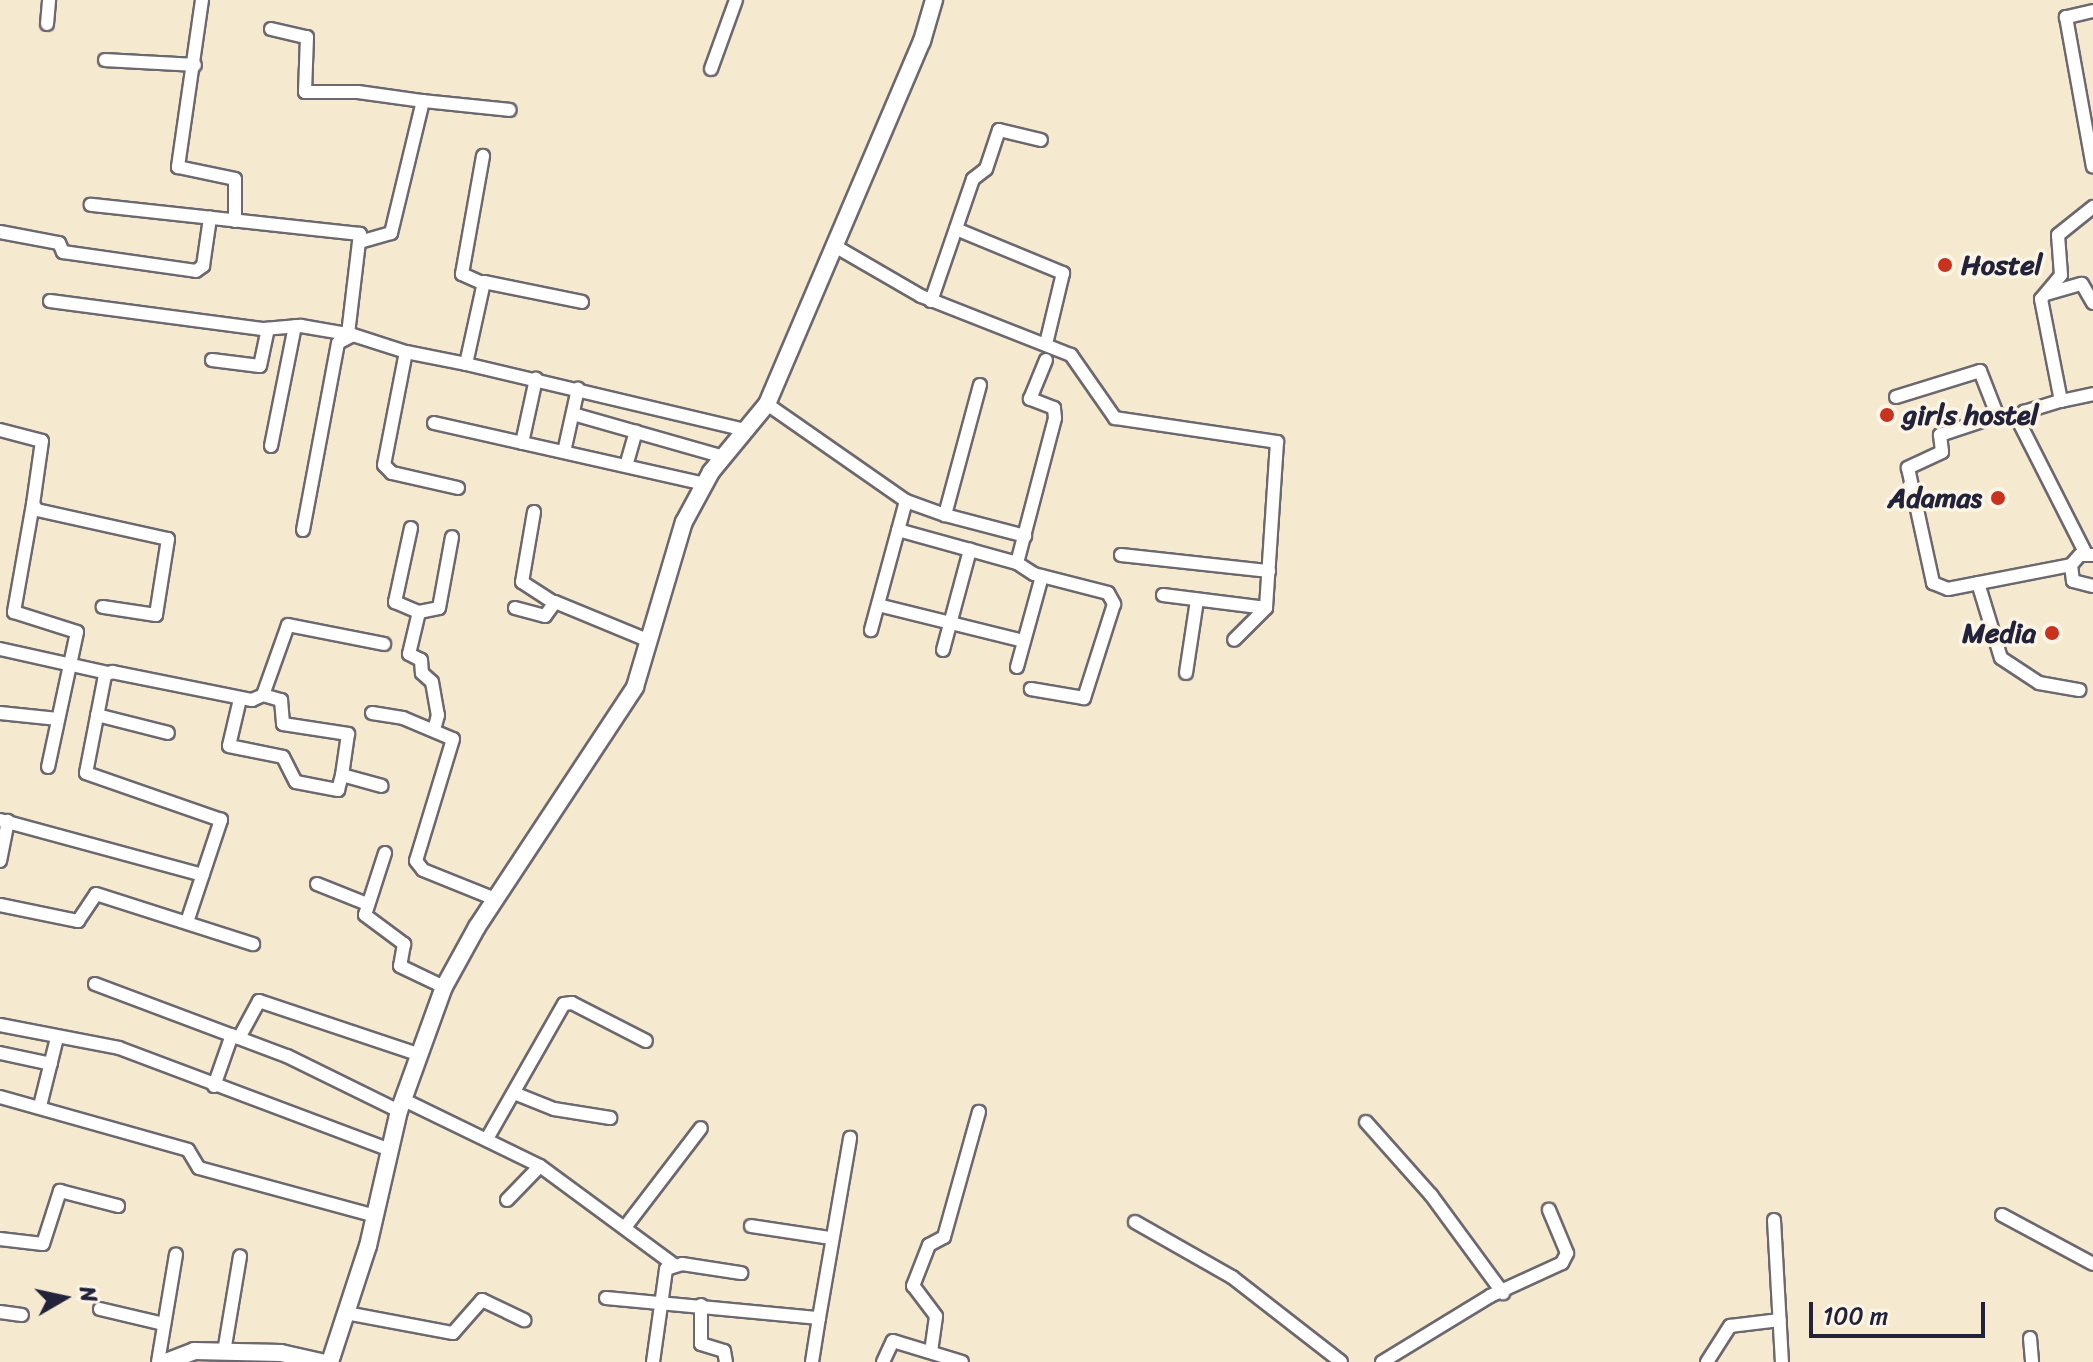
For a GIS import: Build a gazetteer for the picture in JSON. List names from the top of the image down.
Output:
{
  "places": [
    "Hostel",
    "girls hostel",
    "Adamas",
    "Media"
  ],
  "scale_bar": "100 m",
  "north": "right"
}
